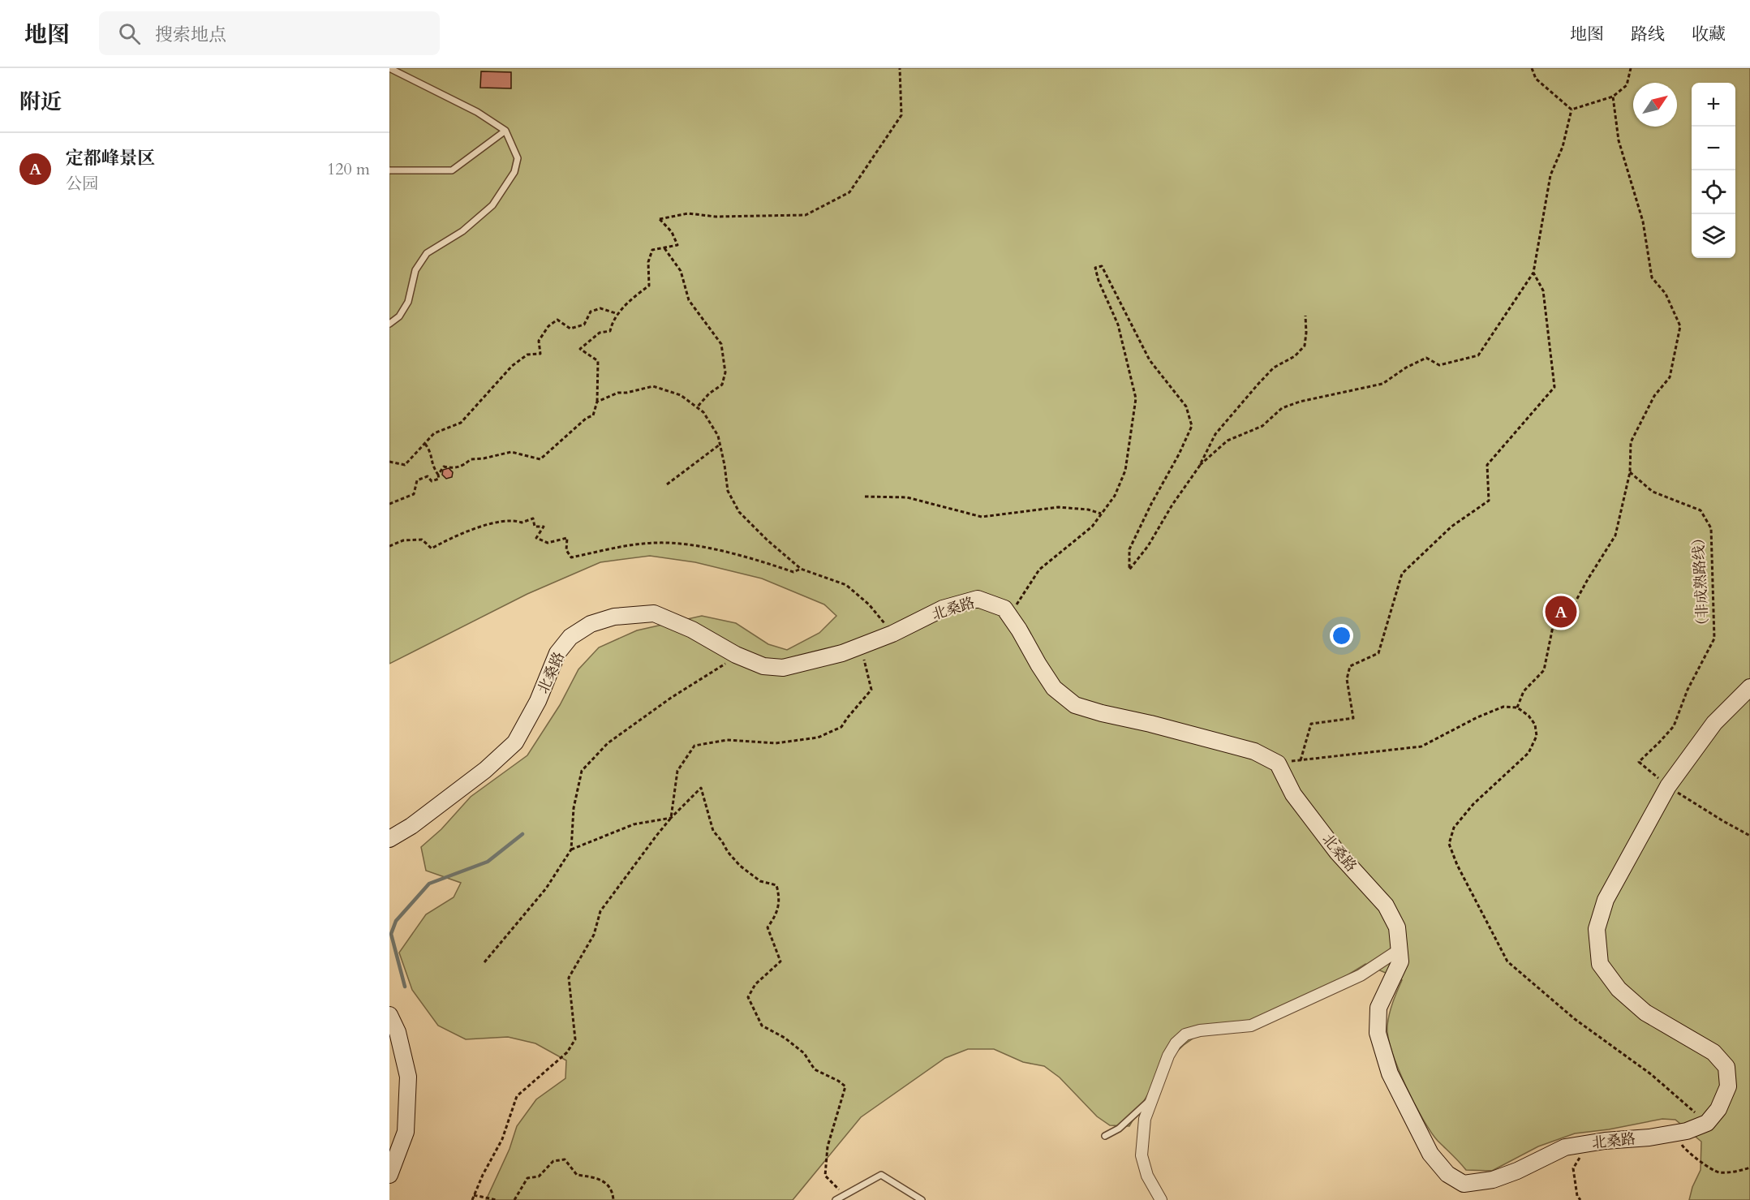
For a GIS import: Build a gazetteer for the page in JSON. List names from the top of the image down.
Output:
{
  "streets": {
    "street": ["北桑路"],
    "path": ["（非成熟路线）"]
  },
  "north": "top right",
  "page": {
    "header": "地图",
    "search": "搜索地点",
    "nav": ["地图", "路线", "收藏"],
    "heading": "附近",
    "map_buttons": ["+", "−"],
    "list": [
      {
        "mark": "A",
        "name": "定都峰景区",
        "note": "公园",
        "value": "120 m"
      }
    ],
    "pins": "A"
  }
}
